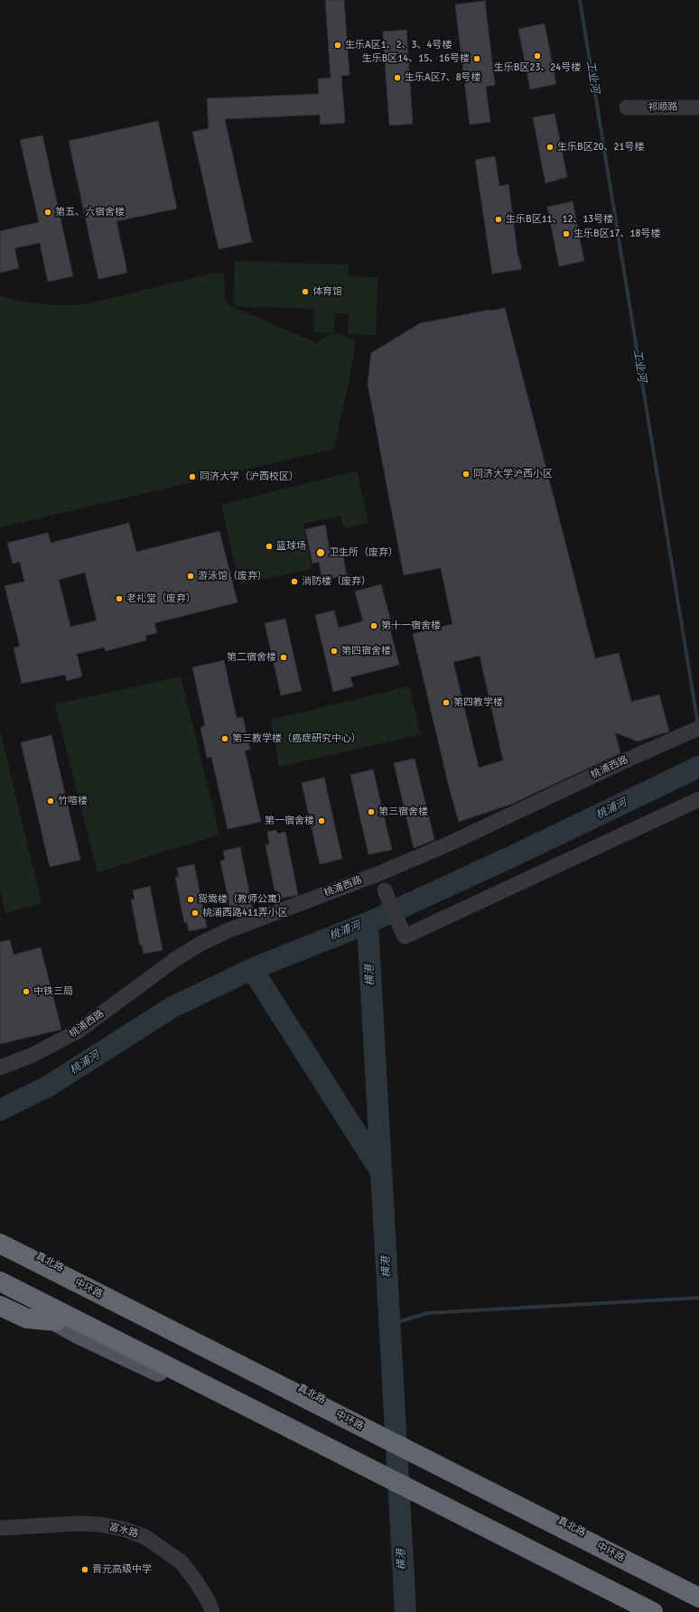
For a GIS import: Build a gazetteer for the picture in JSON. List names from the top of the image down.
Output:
{
  "streets": {
    "highway": ["中环路"],
    "main road": ["真北路"],
    "street": ["祁顺路", "桃浦西路", "富水路"]
  },
  "water": ["工业河", "桃浦河", "横港"],
  "places": [
    "生乐A区1、2、3、4号楼",
    "生乐B区23、24号楼",
    "生乐B区14、15、16号楼",
    "生乐A区7、8号楼",
    "生乐B区20、21号楼",
    "第五、六宿舍楼",
    "生乐B区11、12、13号楼",
    "生乐B区17、18号楼",
    "体育馆",
    "同济大学沪西小区",
    "同济大学（沪西校区）",
    "篮球场",
    "卫生所（废弃）",
    "游泳馆（废弃）",
    "消防楼（废弃）",
    "老礼堂（废弃）",
    "第十一宿舍楼",
    "第四宿舍楼",
    "第二宿舍楼",
    "第四教学楼",
    "第三教学楼（癌症研究中心）",
    "竹喧楼",
    "第三宿舍楼",
    "第一宿舍楼",
    "鸳鸯楼（教师公寓）",
    "桃浦西路411弄小区",
    "中铁三局",
    "晋元高级中学"
  ]
}
